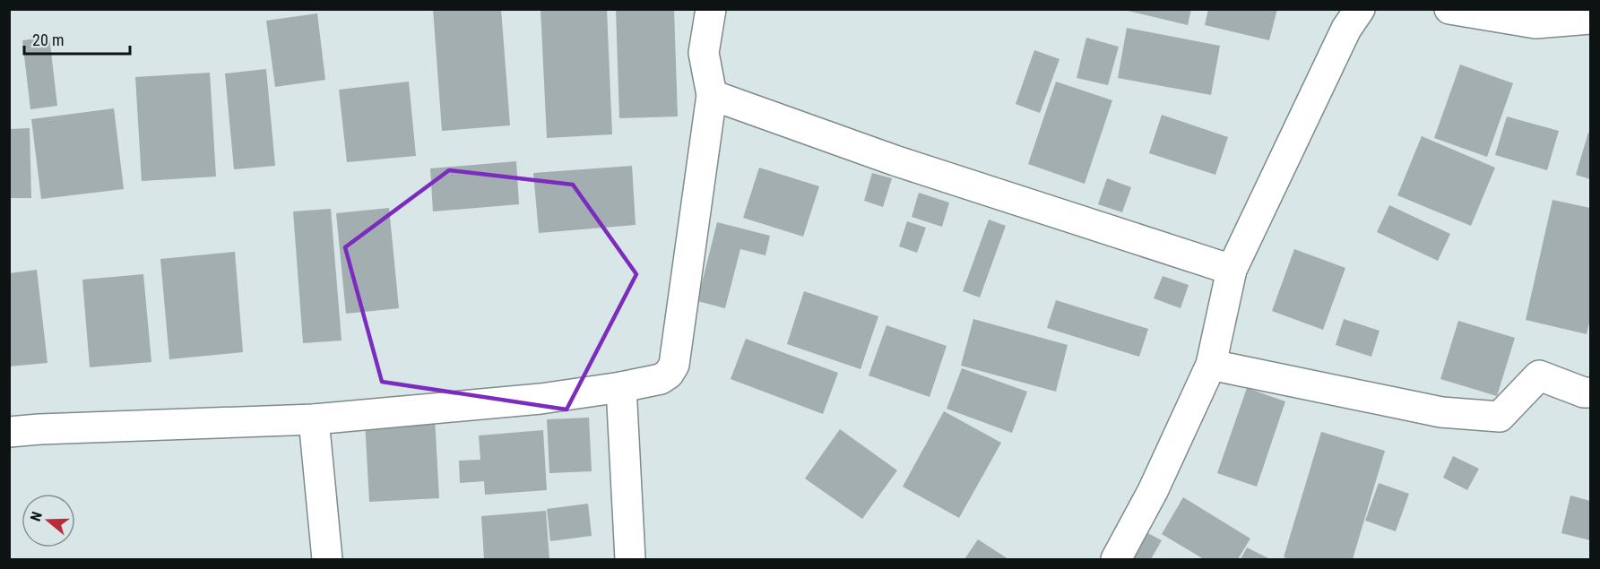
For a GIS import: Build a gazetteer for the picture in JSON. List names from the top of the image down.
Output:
{
  "scale_bar": "20 m",
  "north": "left"
}
